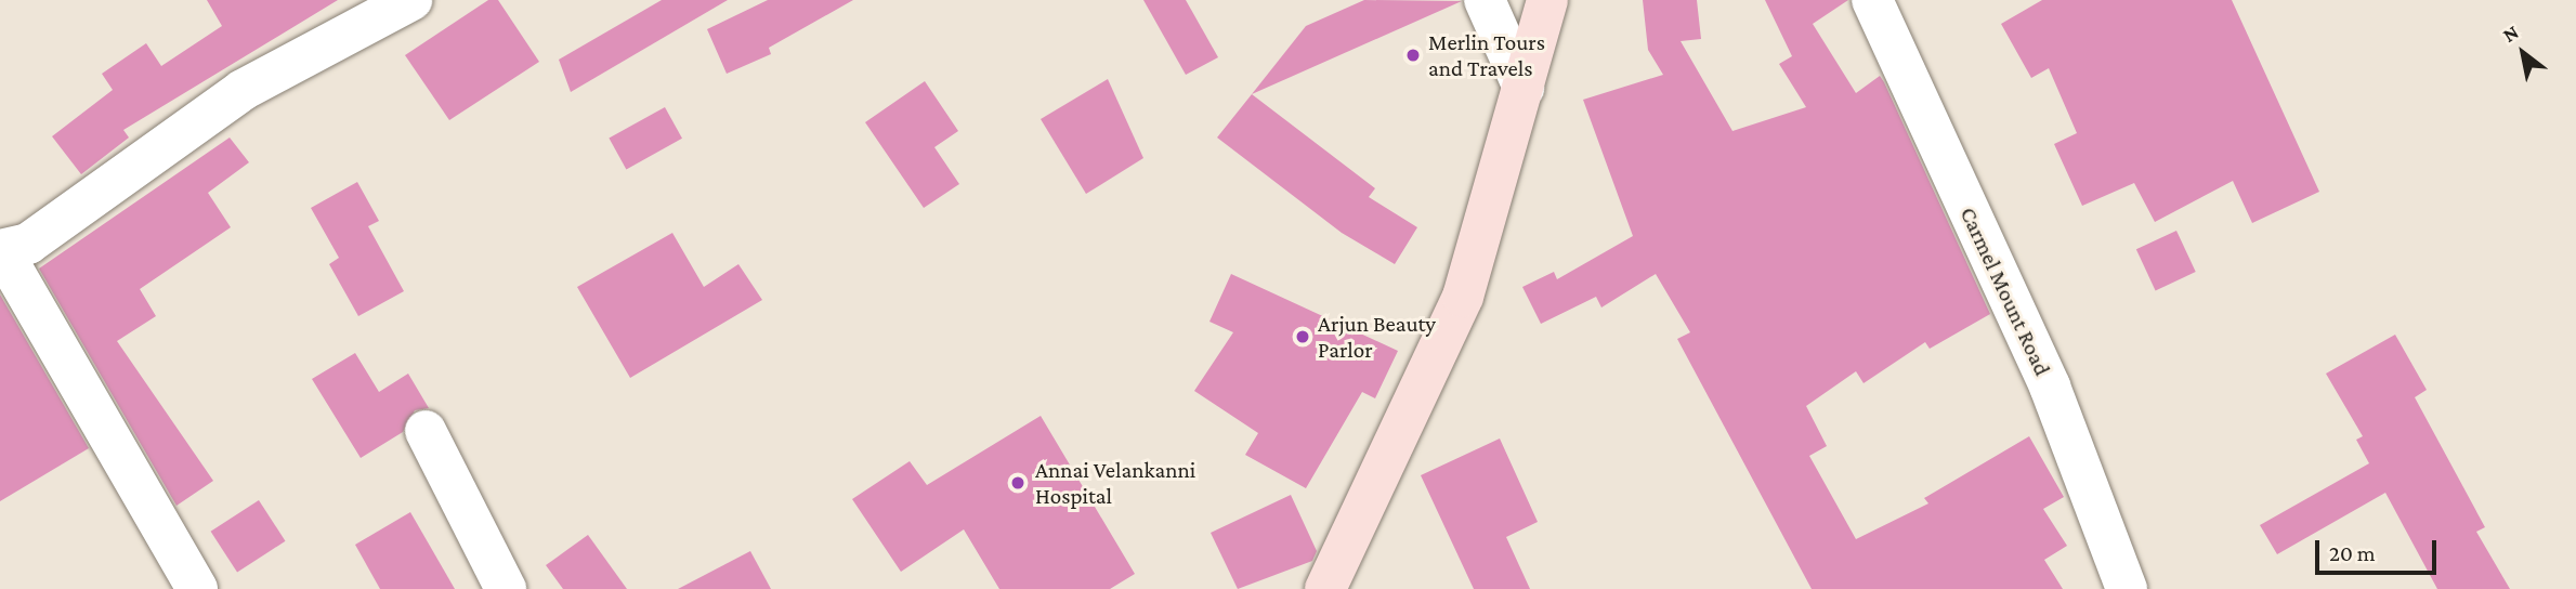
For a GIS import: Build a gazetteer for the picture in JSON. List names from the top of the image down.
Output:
{
  "streets": {
    "street": ["Carmel Mount Road"]
  },
  "places": ["Merlin Tours and Travels", "Arjun Beauty Parlor", "Annai Velankanni Hospital"],
  "scale_bar": "20 m",
  "north": "top left"
}
